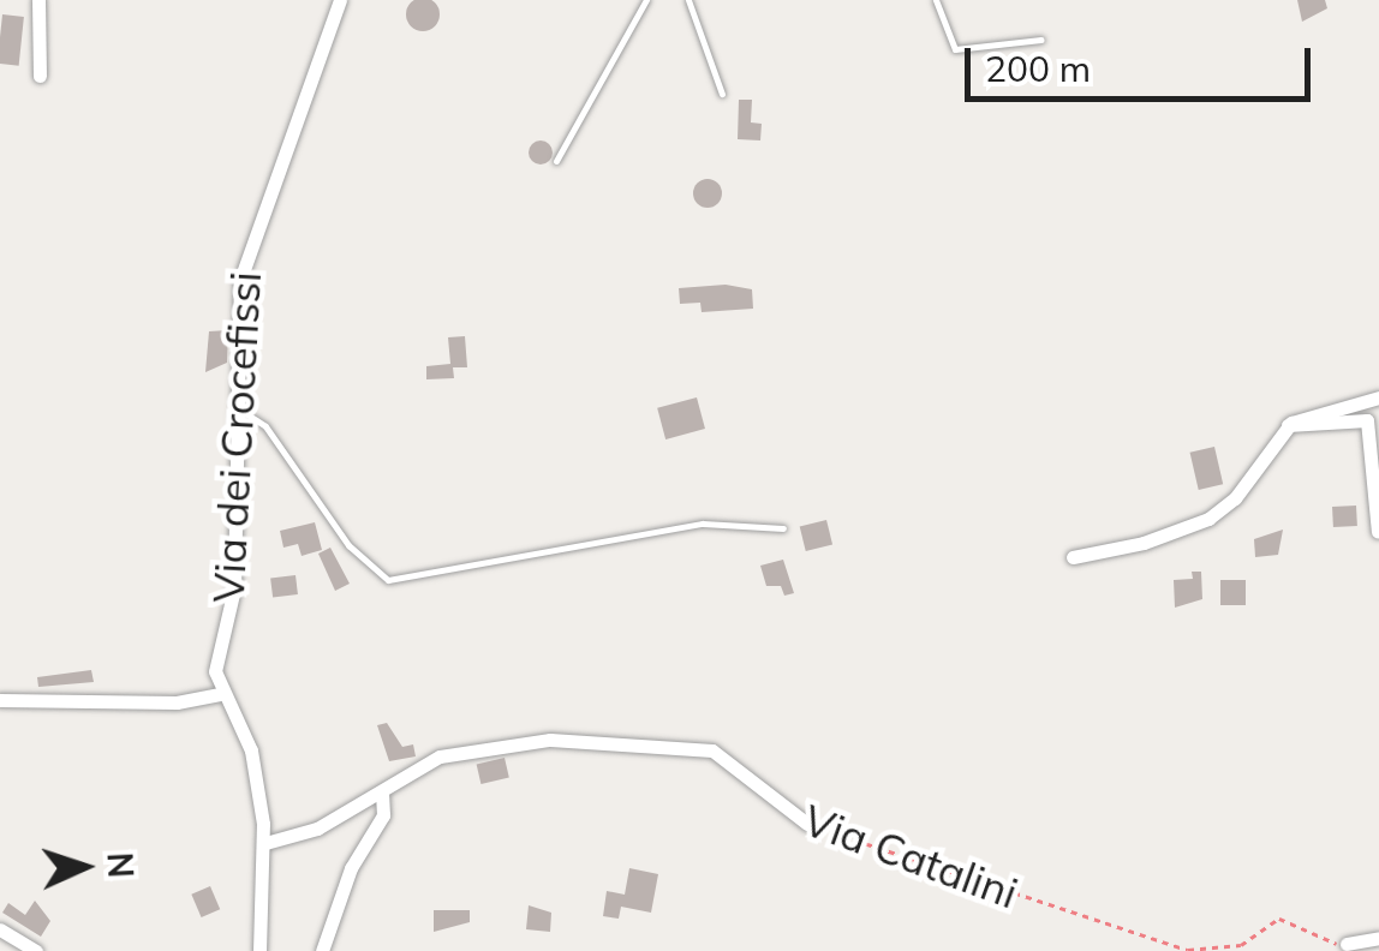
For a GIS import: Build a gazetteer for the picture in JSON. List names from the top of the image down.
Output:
{
  "streets": {
    "street": ["Via dei Crocefissi", "Via Catalini"]
  },
  "crossings": [
    ["Via dei Crocefissi", "Via Catalini"]
  ],
  "scale_bar": "200 m",
  "north": "right"
}
